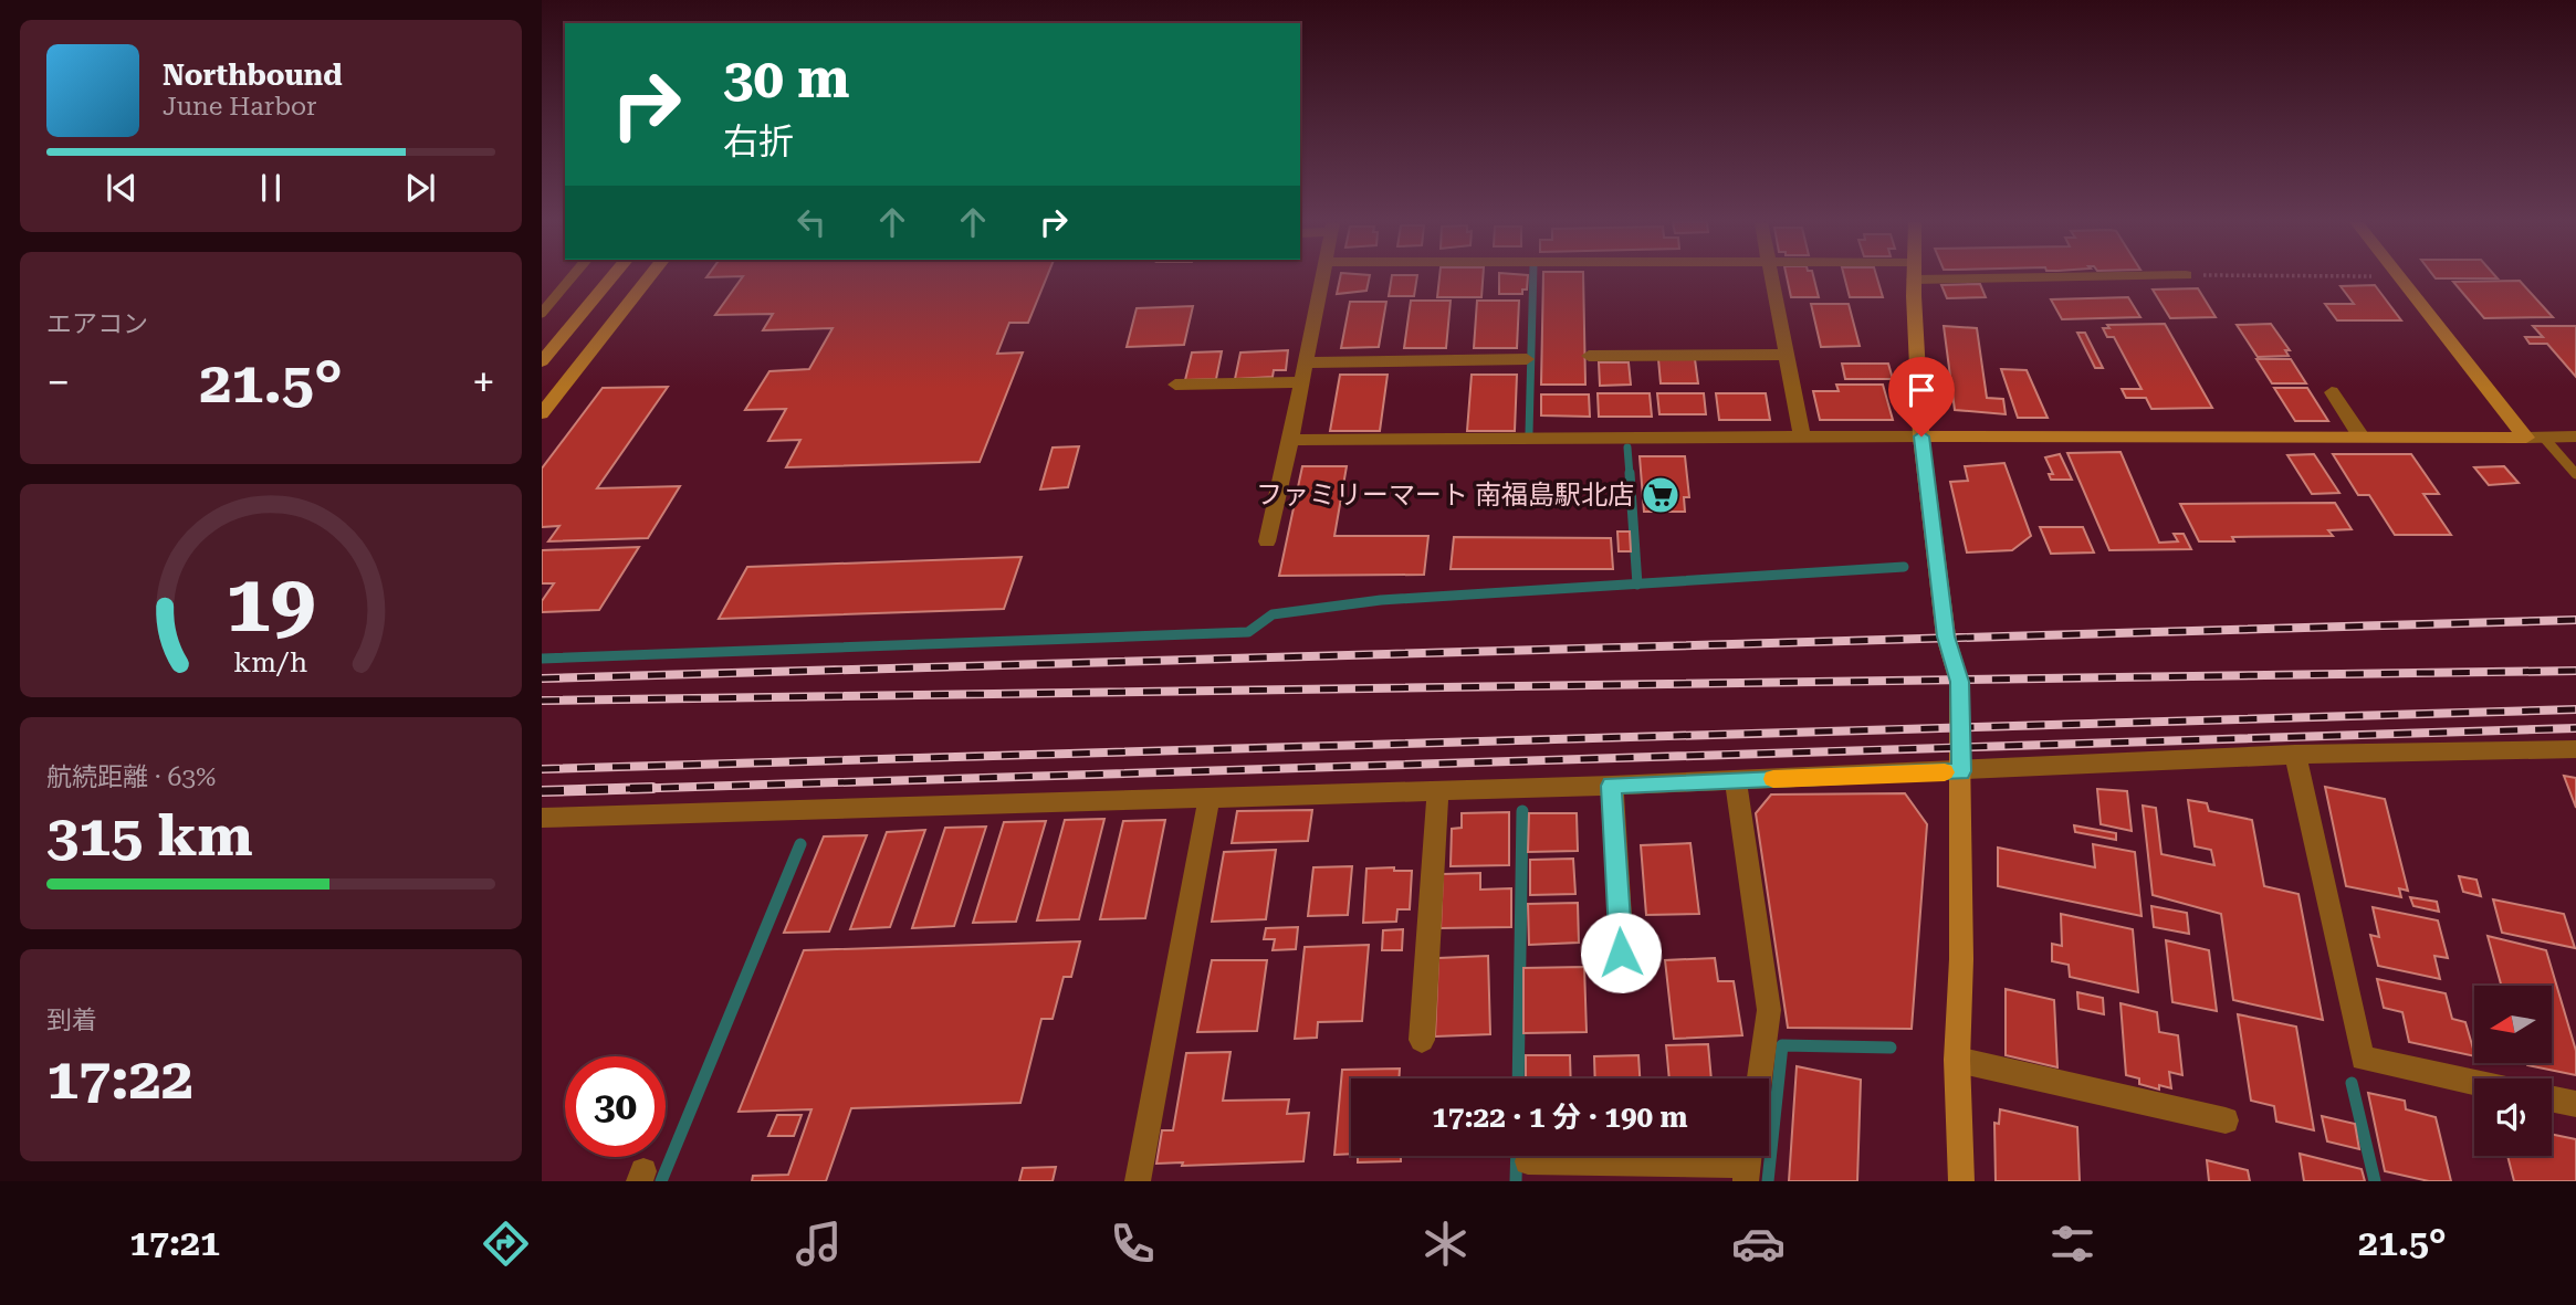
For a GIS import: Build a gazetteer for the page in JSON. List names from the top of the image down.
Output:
{
  "places": {
    "supermarket": ["ファミリーマート 南福島駅北店"]
  },
  "north": "left",
  "page": {
    "turn": ["30 m", "右折"],
    "song": ["Northbound", "June Harbor"],
    "tile": [
      "エアコン",
      ["航続距離 · 63%", "315 km"],
      ["到着", "17:22"]
    ],
    "heat": ["−", "21.5°", "+"],
    "limit": "30",
    "trip": "17:22 · 1 分 · 190 m",
    "tabs": ["17:21", "21.5°"],
    "gauge": ["19", "km/h"]
  }
}
